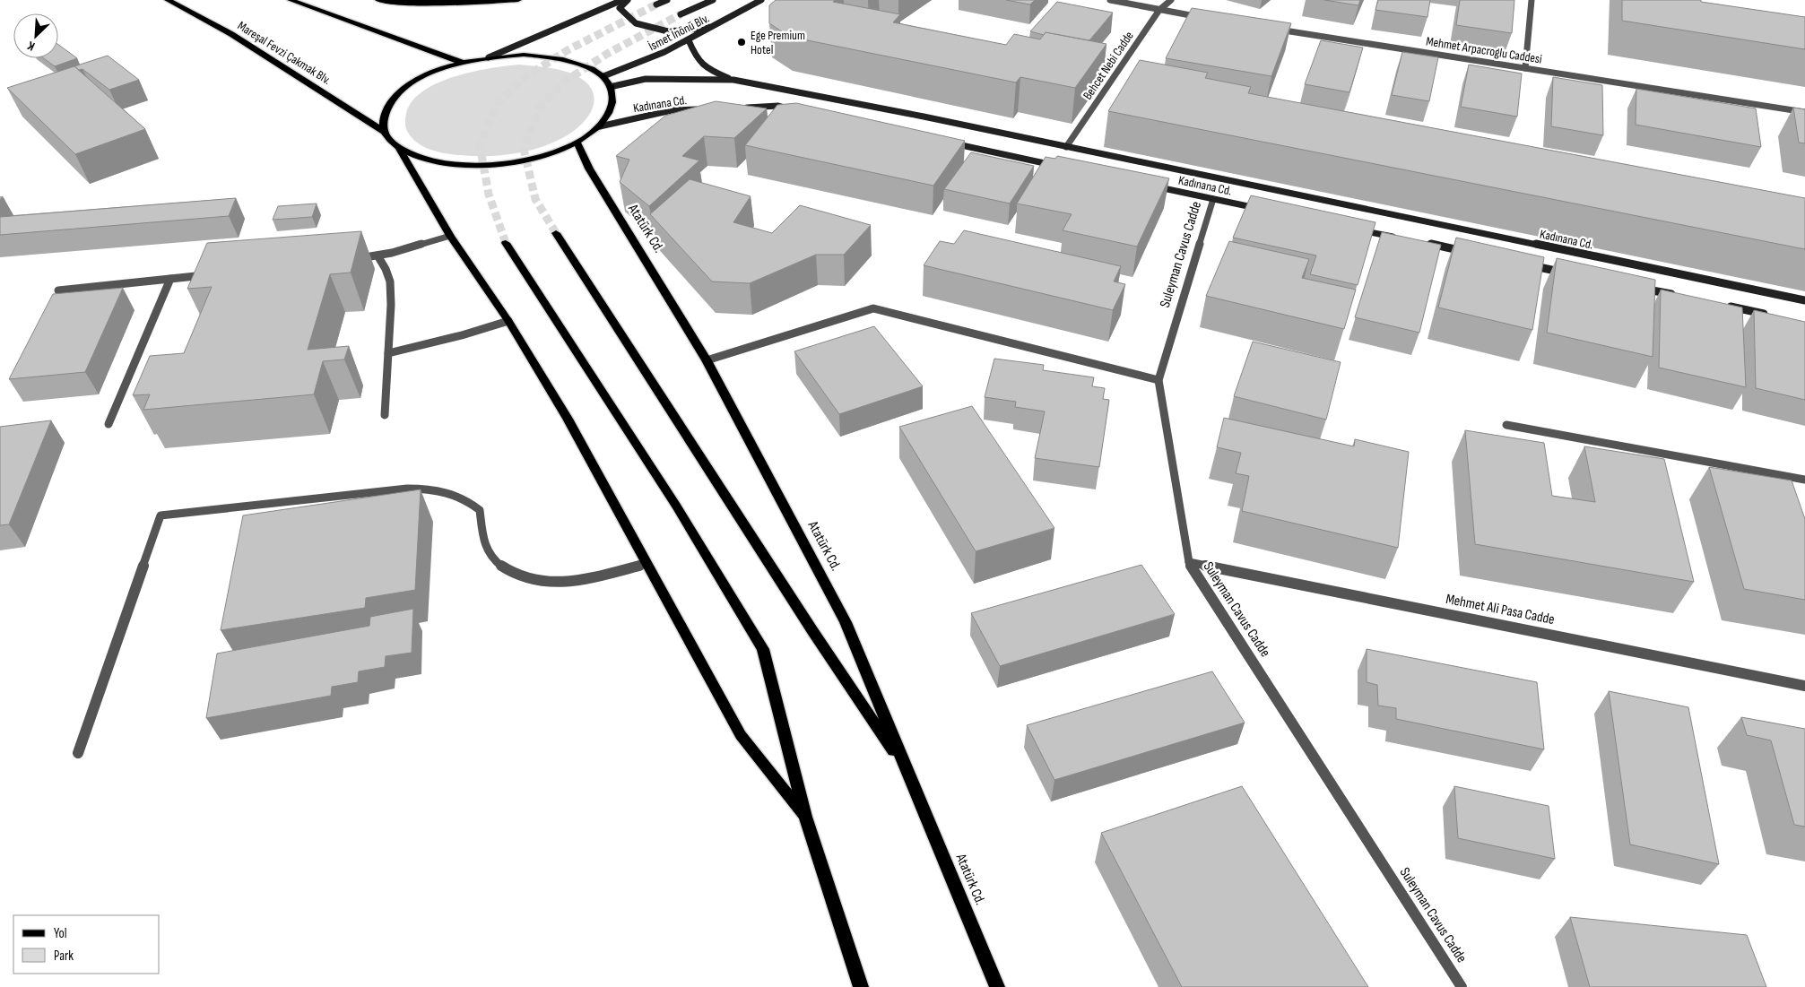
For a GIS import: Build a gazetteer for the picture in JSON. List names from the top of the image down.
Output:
{
  "streets": {
    "main road": ["Mareşal Fevzi Çakmak Blv.", "Atatürk Cd."],
    "street": [
      "İsmet İnönü Blv.",
      "Mehmet Arpacroglu Caddesi",
      "Behcet Nebi Cadde",
      "Kadınana Cd.",
      "Suleyman Cavus Cadde",
      "Mehmet Ali Pasa Cadde"
    ]
  },
  "crossings": [
    ["Behcet Nebi Cadde", "Kadınana Cd."],
    ["Kadınana Cd.", "Suleyman Cavus Cadde"],
    ["Suleyman Cavus Cadde", "Mehmet Ali Pasa Cadde"]
  ],
  "places": ["Ege Premium Hotel"],
  "legend": ["Yol", "Park"],
  "north": "bottom left"
}
